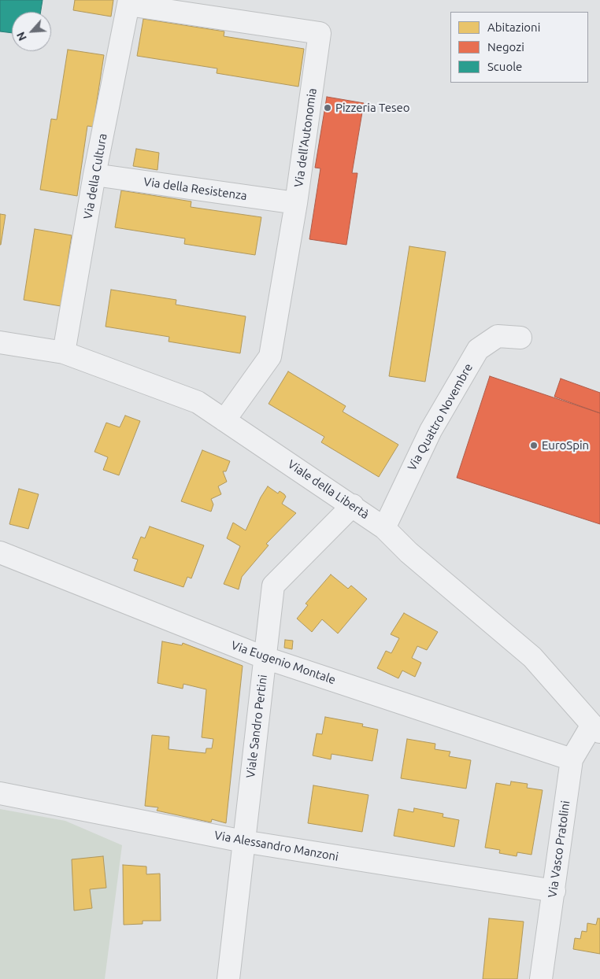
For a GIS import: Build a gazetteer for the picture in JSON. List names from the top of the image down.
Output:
{
  "streets": {
    "street": [
      "Via dell'Autonomia",
      "Via della Cultura",
      "Via della Resistenza",
      "Via Quattro Novembre",
      "Viale della Libertà",
      "Via Eugenio Montale",
      "Viale Sandro Pertini",
      "Via Alessandro Manzoni",
      "Via Vasco Pratolini"
    ]
  },
  "crossings": [
    ["Via dell'Autonomia", "Via della Cultura"],
    ["Via dell'Autonomia", "Via della Resistenza"],
    ["Via dell'Autonomia", "Viale della Libertà"],
    ["Via della Cultura", "Via della Resistenza"],
    ["Via della Cultura", "Viale della Libertà"],
    ["Via Quattro Novembre", "Viale della Libertà"],
    ["Viale della Libertà", "Viale Sandro Pertini"],
    ["Viale della Libertà", "Via Vasco Pratolini"],
    ["Via Eugenio Montale", "Viale Sandro Pertini"],
    ["Via Eugenio Montale", "Via Vasco Pratolini"],
    ["Viale Sandro Pertini", "Via Alessandro Manzoni"],
    ["Via Alessandro Manzoni", "Via Vasco Pratolini"]
  ],
  "places": ["Pizzeria Teseo", "EuroSpin"],
  "legend": ["Abitazioni", "Negozi", "Scuole"],
  "north": "bottom left"
}
